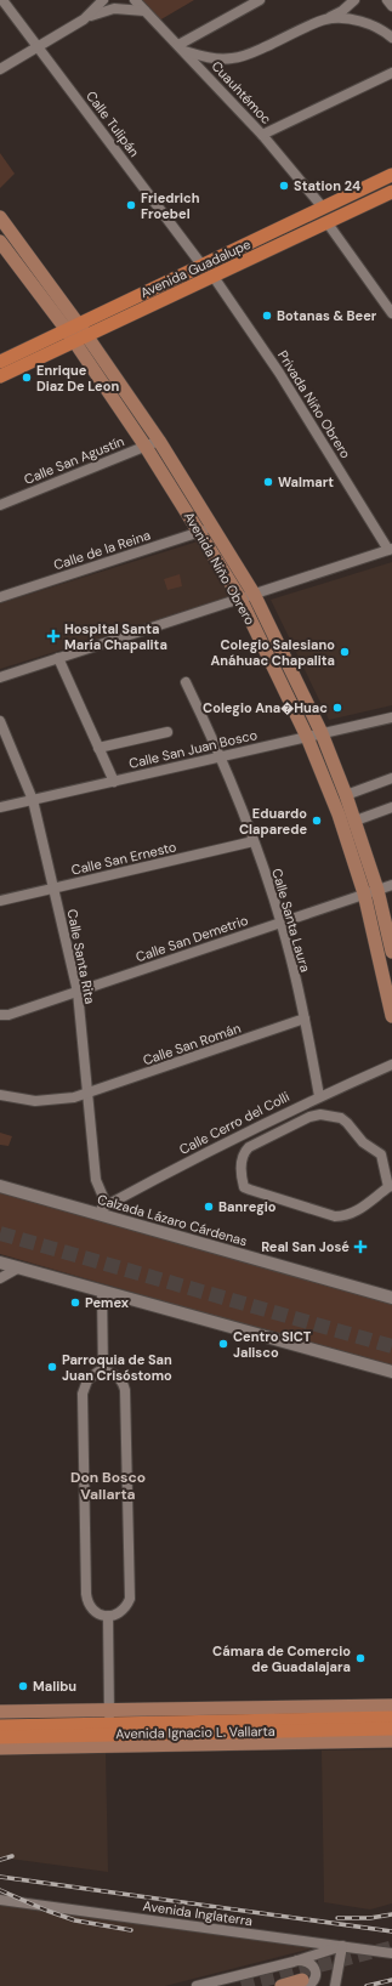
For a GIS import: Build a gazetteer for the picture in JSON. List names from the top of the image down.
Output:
{
  "streets": {
    "main road": ["Avenida Guadalupe", "Avenida Niño Obrero", "Avenida Ignacio L. Vallarta"],
    "street": [
      "Cuauhtémoc",
      "Calle Tulipán",
      "Privada Niño Obrero",
      "Calle San Agustín",
      "Calle de la Reina",
      "Calle San Juan Bosco",
      "Calle San Ernesto",
      "Calle Santa Laura",
      "Calle San Demetrio",
      "Calle Santa Rita",
      "Calle San Román",
      "Calle Cerro del Colli",
      "Calzada Lázaro Cárdenas",
      "Avenida Inglaterra"
    ]
  },
  "crossings": [
    ["Cuauhtémoc", "Avenida Guadalupe"],
    ["Calle Tulipán", "Avenida Guadalupe"],
    ["Avenida Guadalupe", "Privada Niño Obrero"],
    ["Avenida Guadalupe", "Avenida Niño Obrero"],
    ["Calle San Agustín", "Avenida Niño Obrero"],
    ["Calle de la Reina", "Avenida Niño Obrero"],
    ["Avenida Niño Obrero", "Calle San Juan Bosco"],
    ["Avenida Niño Obrero", "Calle San Demetrio"],
    ["Calle San Juan Bosco", "Calle Santa Laura"],
    ["Calle San Juan Bosco", "Calle Santa Rita"],
    ["Calle San Ernesto", "Calle Santa Laura"],
    ["Calle San Ernesto", "Calle Santa Rita"],
    ["Calle Santa Laura", "Calle San Demetrio"],
    ["Calle Santa Laura", "Calle San Román"],
    ["Calle Santa Laura", "Calle Cerro del Colli"],
    ["Calle San Demetrio", "Calle Santa Rita"],
    ["Calle Santa Rita", "Calle San Román"],
    ["Calle Santa Rita", "Calle Cerro del Colli"],
    ["Calle Cerro del Colli", "Calzada Lázaro Cárdenas"]
  ],
  "districts": ["Don Bosco Vallarta"],
  "places": {
    "other": [
      "Station 24",
      "Friedrich Froebel",
      "Botanas & Beer",
      "Enrique Diaz De Leon",
      "Walmart",
      "Colegio Salesiano Anáhuac Chapalita",
      "Colegio Ana�Huac",
      "Eduardo Claparede",
      "Banregio",
      "Pemex",
      "Centro SICT Jalisco",
      "Parroquia de San Juan Crisóstomo",
      "Cámara de Comercio de Guadalajara",
      "Malibu"
    ],
    "health": ["Hospital Santa María Chapalita", "Real San José"]
  }
}
